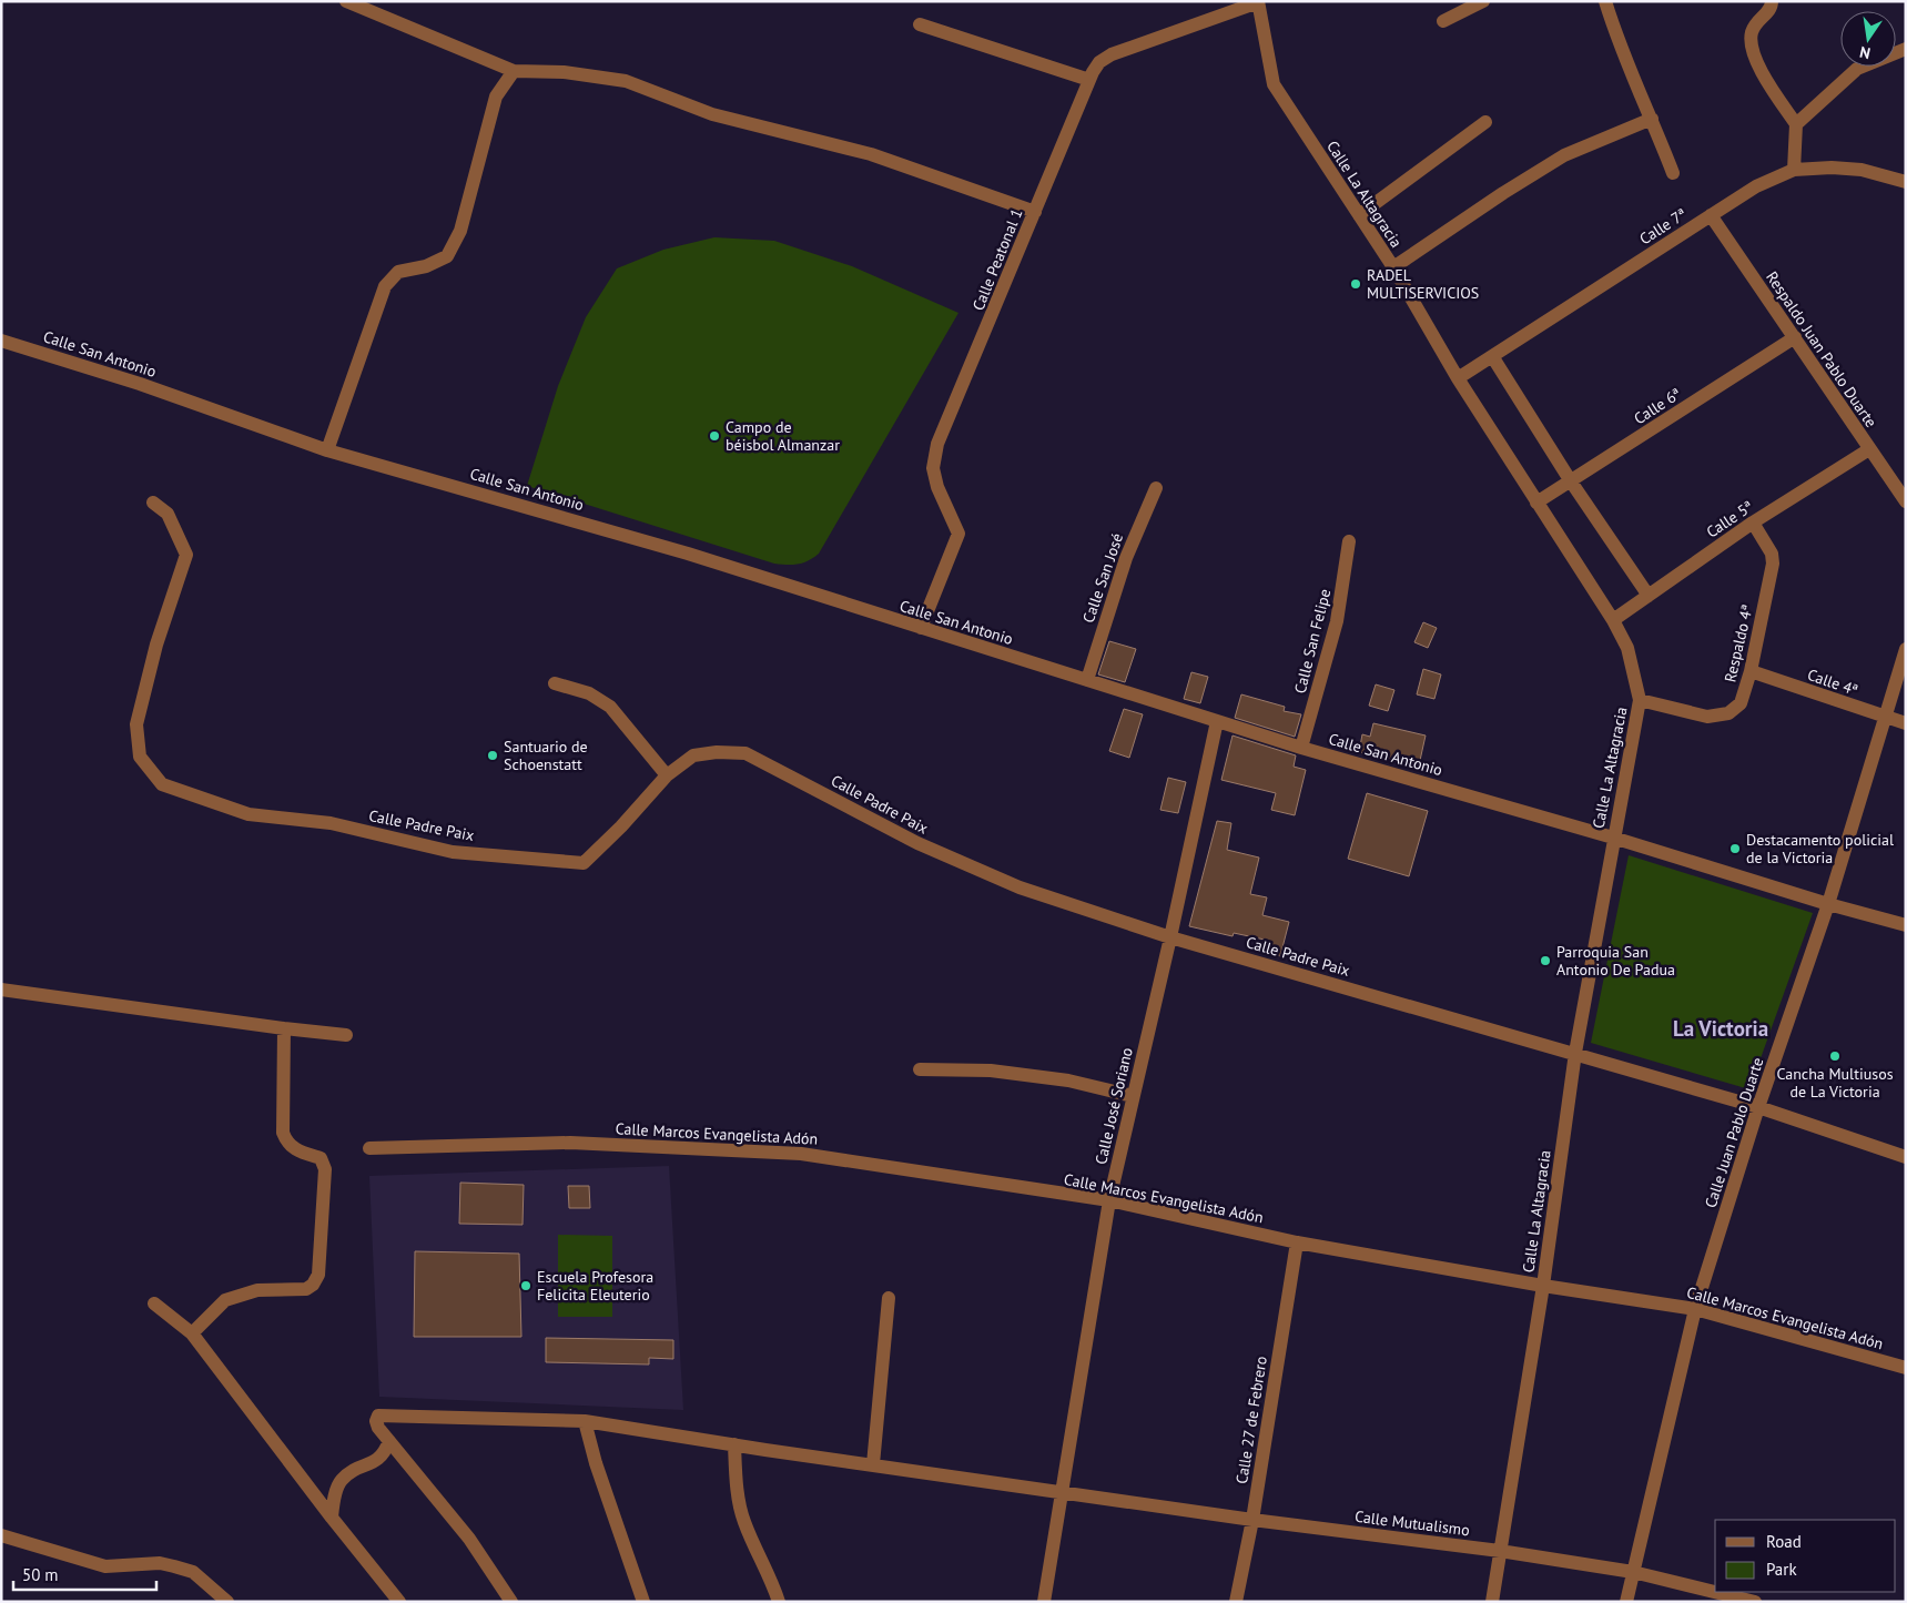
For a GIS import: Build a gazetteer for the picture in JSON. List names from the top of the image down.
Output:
{
  "streets": {
    "street": [
      "Calle La Altagracia",
      "Calle 7ª",
      "Calle Peatonal 1",
      "Respaldo Juan Pablo Duarte",
      "Calle San Antonio",
      "Calle 6ª",
      "Calle 5ª",
      "Calle San José",
      "Calle San Felipe",
      "Respaldo 4ª",
      "Calle 4ª",
      "Calle Padre Paix",
      "Calle José Soriano",
      "Calle Juan Pablo Duarte",
      "Calle Marcos Evangelista Adón",
      "Calle 27 de Febrero",
      "Calle Mutualismo"
    ]
  },
  "crossings": [
    ["Calle La Altagracia", "Calle 7ª"],
    ["Calle La Altagracia", "Calle Peatonal 1"],
    ["Calle La Altagracia", "Calle San Antonio"],
    ["Calle La Altagracia", "Calle 6ª"],
    ["Calle La Altagracia", "Calle 5ª"],
    ["Calle La Altagracia", "Respaldo 4ª"],
    ["Calle La Altagracia", "Calle Padre Paix"],
    ["Calle La Altagracia", "Calle Marcos Evangelista Adón"],
    ["Calle La Altagracia", "Calle Mutualismo"],
    ["Calle 7ª", "Respaldo Juan Pablo Duarte"],
    ["Calle Peatonal 1", "Calle San Antonio"],
    ["Respaldo Juan Pablo Duarte", "Calle 6ª"],
    ["Respaldo Juan Pablo Duarte", "Calle 5ª"],
    ["Calle San Antonio", "Calle San José"],
    ["Calle San Antonio", "Calle San Felipe"],
    ["Calle San Antonio", "Calle José Soriano"],
    ["Calle San Antonio", "Calle Juan Pablo Duarte"],
    ["Calle 5ª", "Respaldo 4ª"],
    ["Respaldo 4ª", "Calle 4ª"],
    ["Calle 4ª", "Calle Juan Pablo Duarte"],
    ["Calle Padre Paix", "Calle José Soriano"],
    ["Calle Padre Paix", "Calle Juan Pablo Duarte"],
    ["Calle José Soriano", "Calle Marcos Evangelista Adón"],
    ["Calle José Soriano", "Calle Mutualismo"],
    ["Calle Juan Pablo Duarte", "Calle Marcos Evangelista Adón"],
    ["Calle Juan Pablo Duarte", "Calle Mutualismo"],
    ["Calle Marcos Evangelista Adón", "Calle 27 de Febrero"],
    ["Calle 27 de Febrero", "Calle Mutualismo"]
  ],
  "districts": ["La Victoria"],
  "places": [
    "RADEL MULTISERVICIOS",
    "Campo de béisbol Almanzar",
    "Santuario de Schoenstatt",
    "Destacamento policial de la Victoria",
    "Parroquia San Antonio De Padua",
    "Cancha Multiusos de La Victoria",
    "Escuela Profesora Felicita Eleuterio"
  ],
  "legend": ["Road", "Park"],
  "scale_bar": "50 m",
  "north": "bottom"
}
